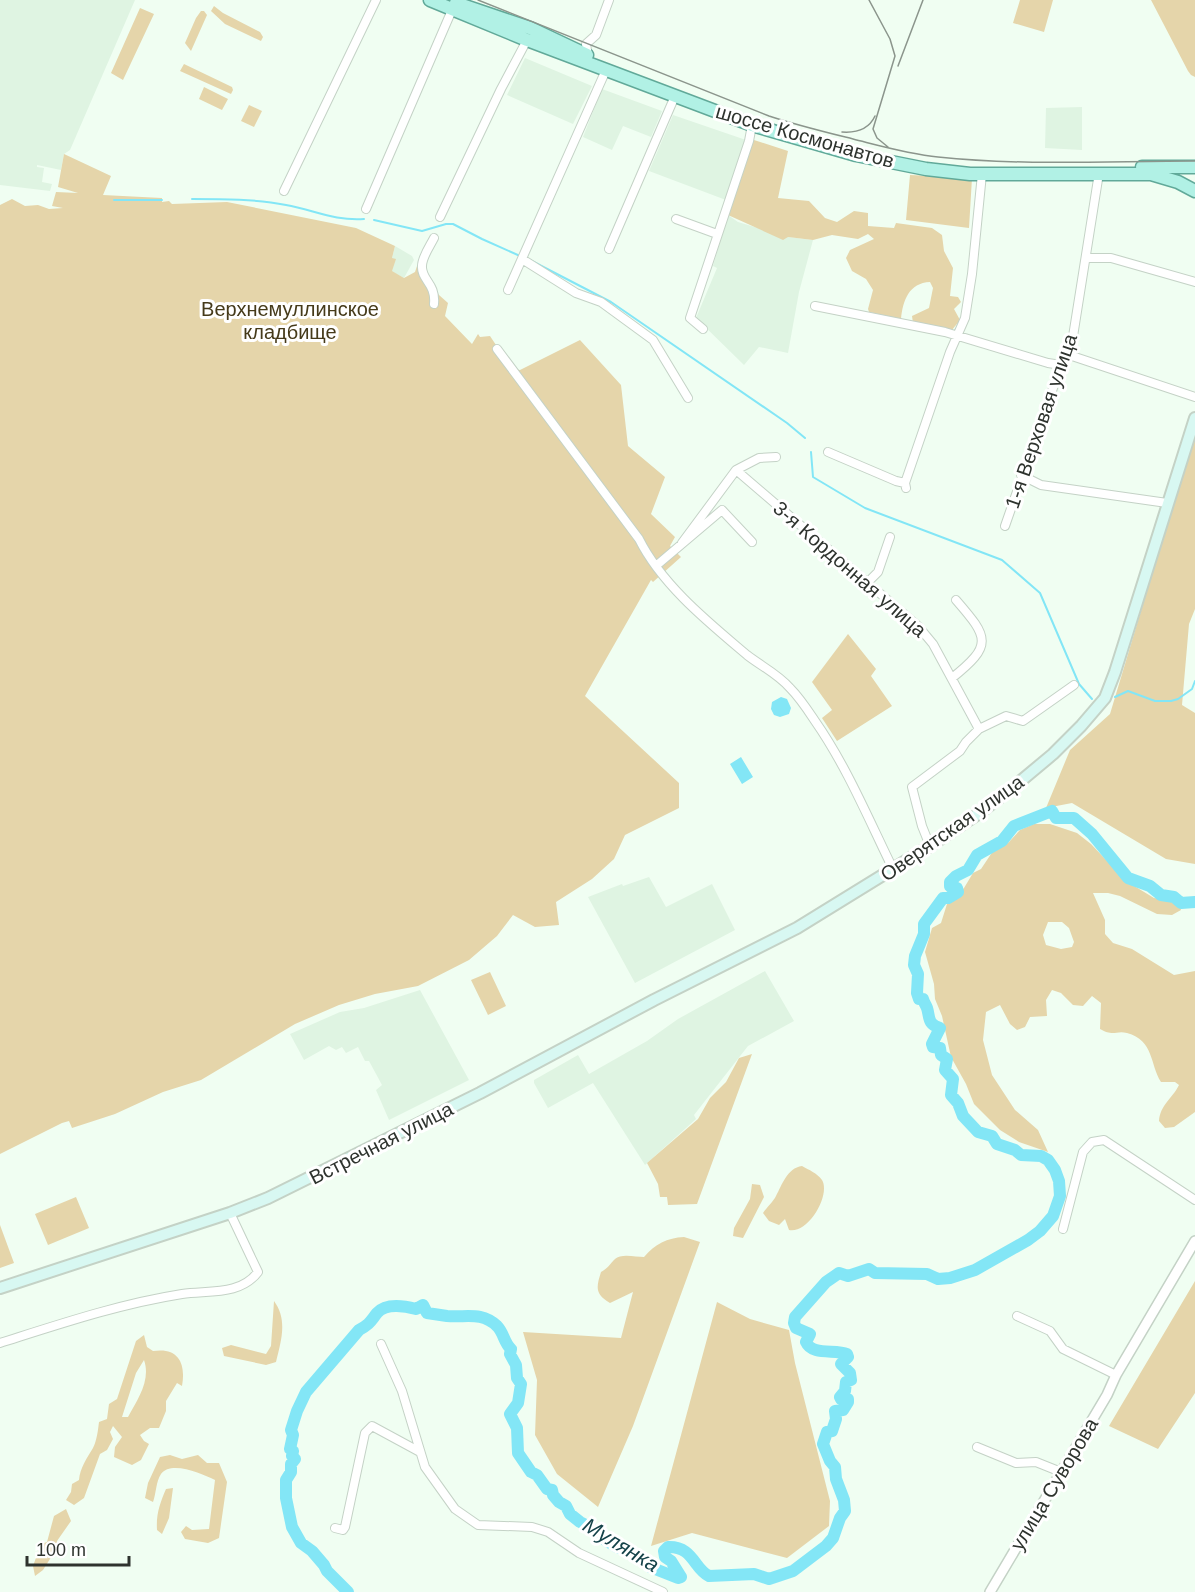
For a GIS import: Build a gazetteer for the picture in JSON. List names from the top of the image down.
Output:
{
  "streets": {
    "main road": ["шоссе Космонавтов", "Оверятская улица", "Встречная улица"],
    "street": ["1-я Верховая улица", "3-я Кордонная улица", "улица Суворова"]
  },
  "crossings": [
    ["шоссе Космонавтов", "1-я Верховая улица"],
    ["Оверятская улица", "Встречная улица"]
  ],
  "water": ["Мулянка"],
  "parks": ["Верхнемуллинское кладбище"],
  "scale_bar": "100 m"
}
